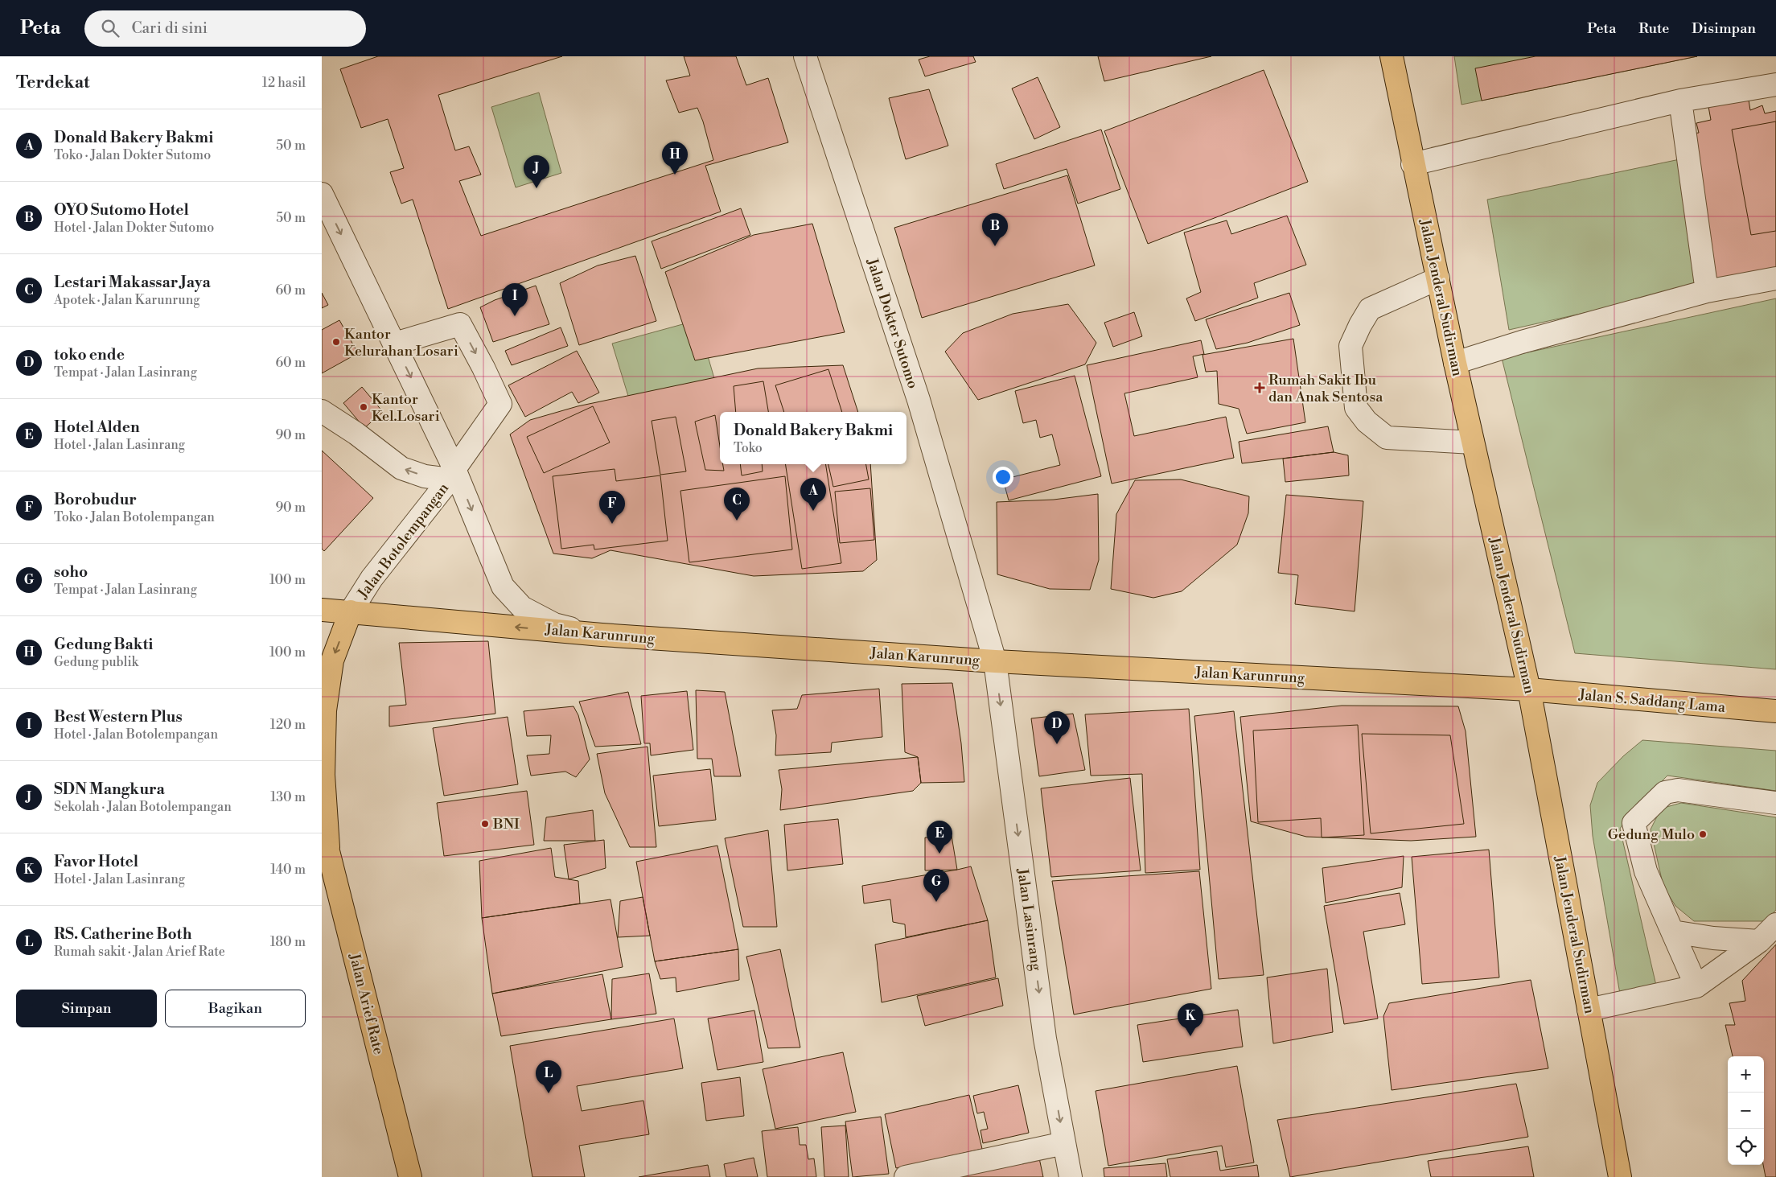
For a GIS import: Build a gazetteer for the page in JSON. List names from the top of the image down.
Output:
{
  "streets": {
    "main road": [
      "Jalan Jenderal Sudirman",
      "Jalan Karunrung",
      "Jalan S. Saddang Lama",
      "Jalan Arief Rate"
    ],
    "street": ["Jalan Dokter Sutomo", "Jalan Botolempangan", "Jalan Lasinrang"]
  },
  "crossings": [
    ["Jalan Jenderal Sudirman", "Jalan Karunrung"],
    ["Jalan Jenderal Sudirman", "Jalan S. Saddang Lama"],
    ["Jalan Dokter Sutomo", "Jalan Karunrung"],
    ["Jalan Dokter Sutomo", "Jalan Lasinrang"],
    ["Jalan Botolempangan", "Jalan Karunrung"],
    ["Jalan Botolempangan", "Jalan Arief Rate"],
    ["Jalan Karunrung", "Jalan S. Saddang Lama"],
    ["Jalan Karunrung", "Jalan Lasinrang"],
    ["Jalan Karunrung", "Jalan Arief Rate"]
  ],
  "one_way": ["Jalan Botolempangan", "Jalan Lasinrang", "Jalan Arief Rate"],
  "places": {
    "other": [
      "Kantor Kelurahan Losari",
      "Kantor Kel.Losari",
      "BNI",
      "Gedung Mulo"
    ],
    "health": ["Rumah Sakit Ibu dan Anak Sentosa"]
  },
  "page": {
    "header": "Peta",
    "search": "Cari di sini",
    "nav": ["Peta", "Rute", "Disimpan"],
    "heading": ["Terdekat", "12 hasil"],
    "list": [
      {
        "mark": "A",
        "name": "Donald Bakery Bakmi",
        "note": "Toko · Jalan Dokter Sutomo",
        "value": "50 m"
      },
      {
        "mark": "B",
        "name": "OYO Sutomo Hotel",
        "note": "Hotel · Jalan Dokter Sutomo",
        "value": "50 m"
      },
      {
        "mark": "C",
        "name": "Lestari Makassar Jaya",
        "note": "Apotek · Jalan Karunrung",
        "value": "60 m"
      },
      {
        "mark": "D",
        "name": "toko ende",
        "note": "Tempat · Jalan Lasinrang",
        "value": "60 m"
      },
      {
        "mark": "E",
        "name": "Hotel Alden",
        "note": "Hotel · Jalan Lasinrang",
        "value": "90 m"
      },
      {
        "mark": "F",
        "name": "Borobudur",
        "note": "Toko · Jalan Botolempangan",
        "value": "90 m"
      },
      {
        "mark": "G",
        "name": "soho",
        "note": "Tempat · Jalan Lasinrang",
        "value": "100 m"
      },
      {
        "mark": "H",
        "name": "Gedung Bakti",
        "note": "Gedung publik",
        "value": "100 m"
      },
      {
        "mark": "I",
        "name": "Best Western Plus",
        "note": "Hotel · Jalan Botolempangan",
        "value": "120 m"
      },
      {
        "mark": "J",
        "name": "SDN Mangkura",
        "note": "Sekolah · Jalan Botolempangan",
        "value": "130 m"
      },
      {
        "mark": "K",
        "name": "Favor Hotel",
        "note": "Hotel · Jalan Lasinrang",
        "value": "140 m"
      },
      {
        "mark": "L",
        "name": "RS. Catherine Both",
        "note": "Rumah sakit · Jalan Arief Rate",
        "value": "180 m"
      }
    ],
    "pins": [
      "H",
      "J",
      "B",
      "I",
      "A",
      "C",
      "F",
      "D",
      "E",
      "G",
      "K",
      "L"
    ],
    "popup": ["Donald Bakery Bakmi", "Toko"],
    "buttons": ["Simpan", "Bagikan"],
    "map_buttons": ["+", "−"]
  }
}
